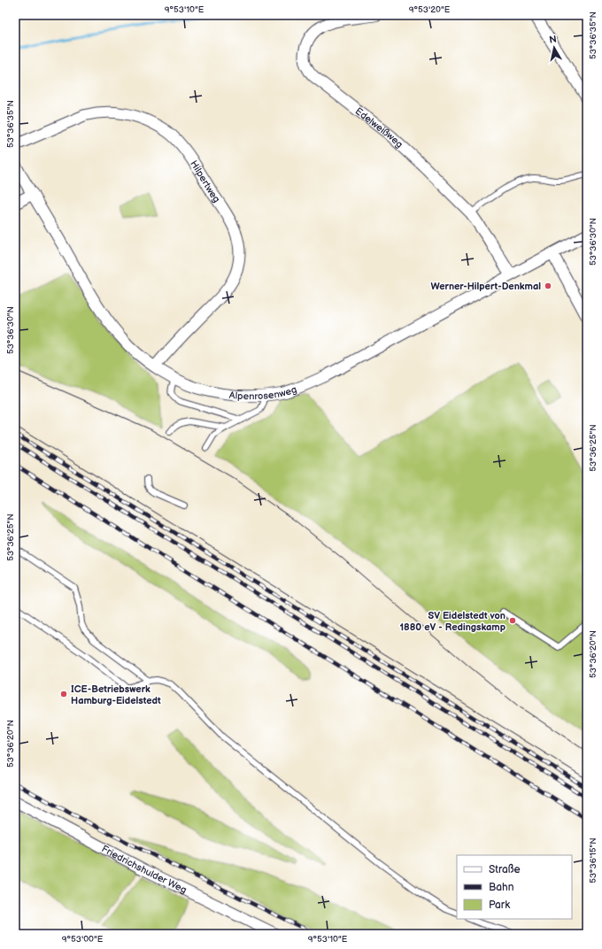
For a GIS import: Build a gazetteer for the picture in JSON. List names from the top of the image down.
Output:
{
  "streets": {
    "street": [
      "Edelweißweg",
      "Hilpertweg",
      "Alpenrosenweg",
      "Friedrichshulder Weg"
    ]
  },
  "crossings": [
    ["Edelweißweg", "Alpenrosenweg"],
    ["Hilpertweg", "Alpenrosenweg"]
  ],
  "places": ["Werner-Hilpert-Denkmal", "SV Eidelstedt von 1880 eV - Redingskamp", "ICE-Betriebswerk Hamburg-Eidelstedt"],
  "legend": ["Straße", "Bahn", "Park"],
  "north": "top",
  "coordinates": [
    "9°53'10\"E",
    "9°53'20\"E",
    "53°36'35\"N",
    "53°36'30\"N",
    "53°36'25\"N",
    "53°36'20\"N",
    "53°36'15\"N",
    "9°53'00\"E"
  ]
}
